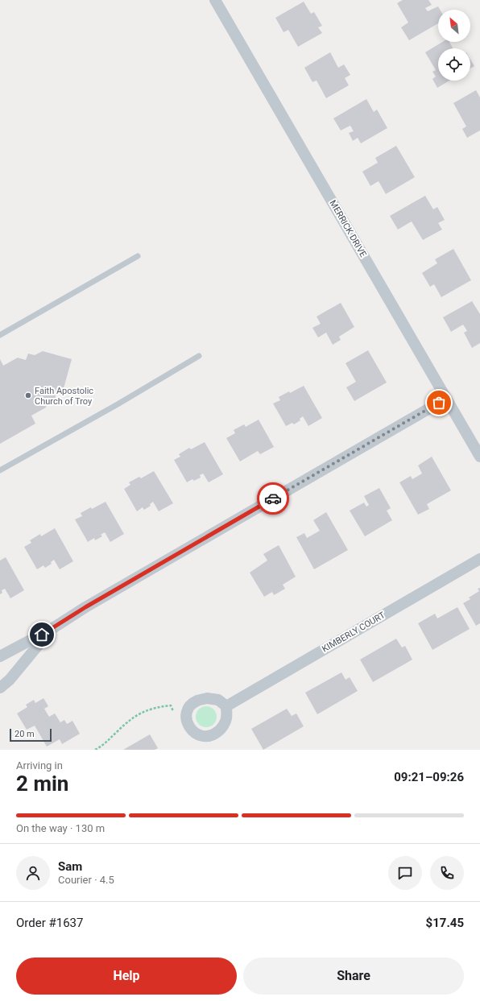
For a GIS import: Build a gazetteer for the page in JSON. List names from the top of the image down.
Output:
{
  "streets": {
    "street": ["MERRICK DRIVE", "KIMBERLY COURT"]
  },
  "places": ["Faith Apostolic Church of Troy"],
  "scale_bar": "20 m",
  "north": "top left",
  "page": {
    "scale": "20 m",
    "heading": ["2 min", "Arriving in", "09:21–09:26"],
    "panel": [
      "Sam",
      "Courier · 4.5",
      "Order #1637",
      "$17.45"
    ],
    "bar": "On the way · 130 m",
    "buttons": ["Help", "Share"]
  }
}
